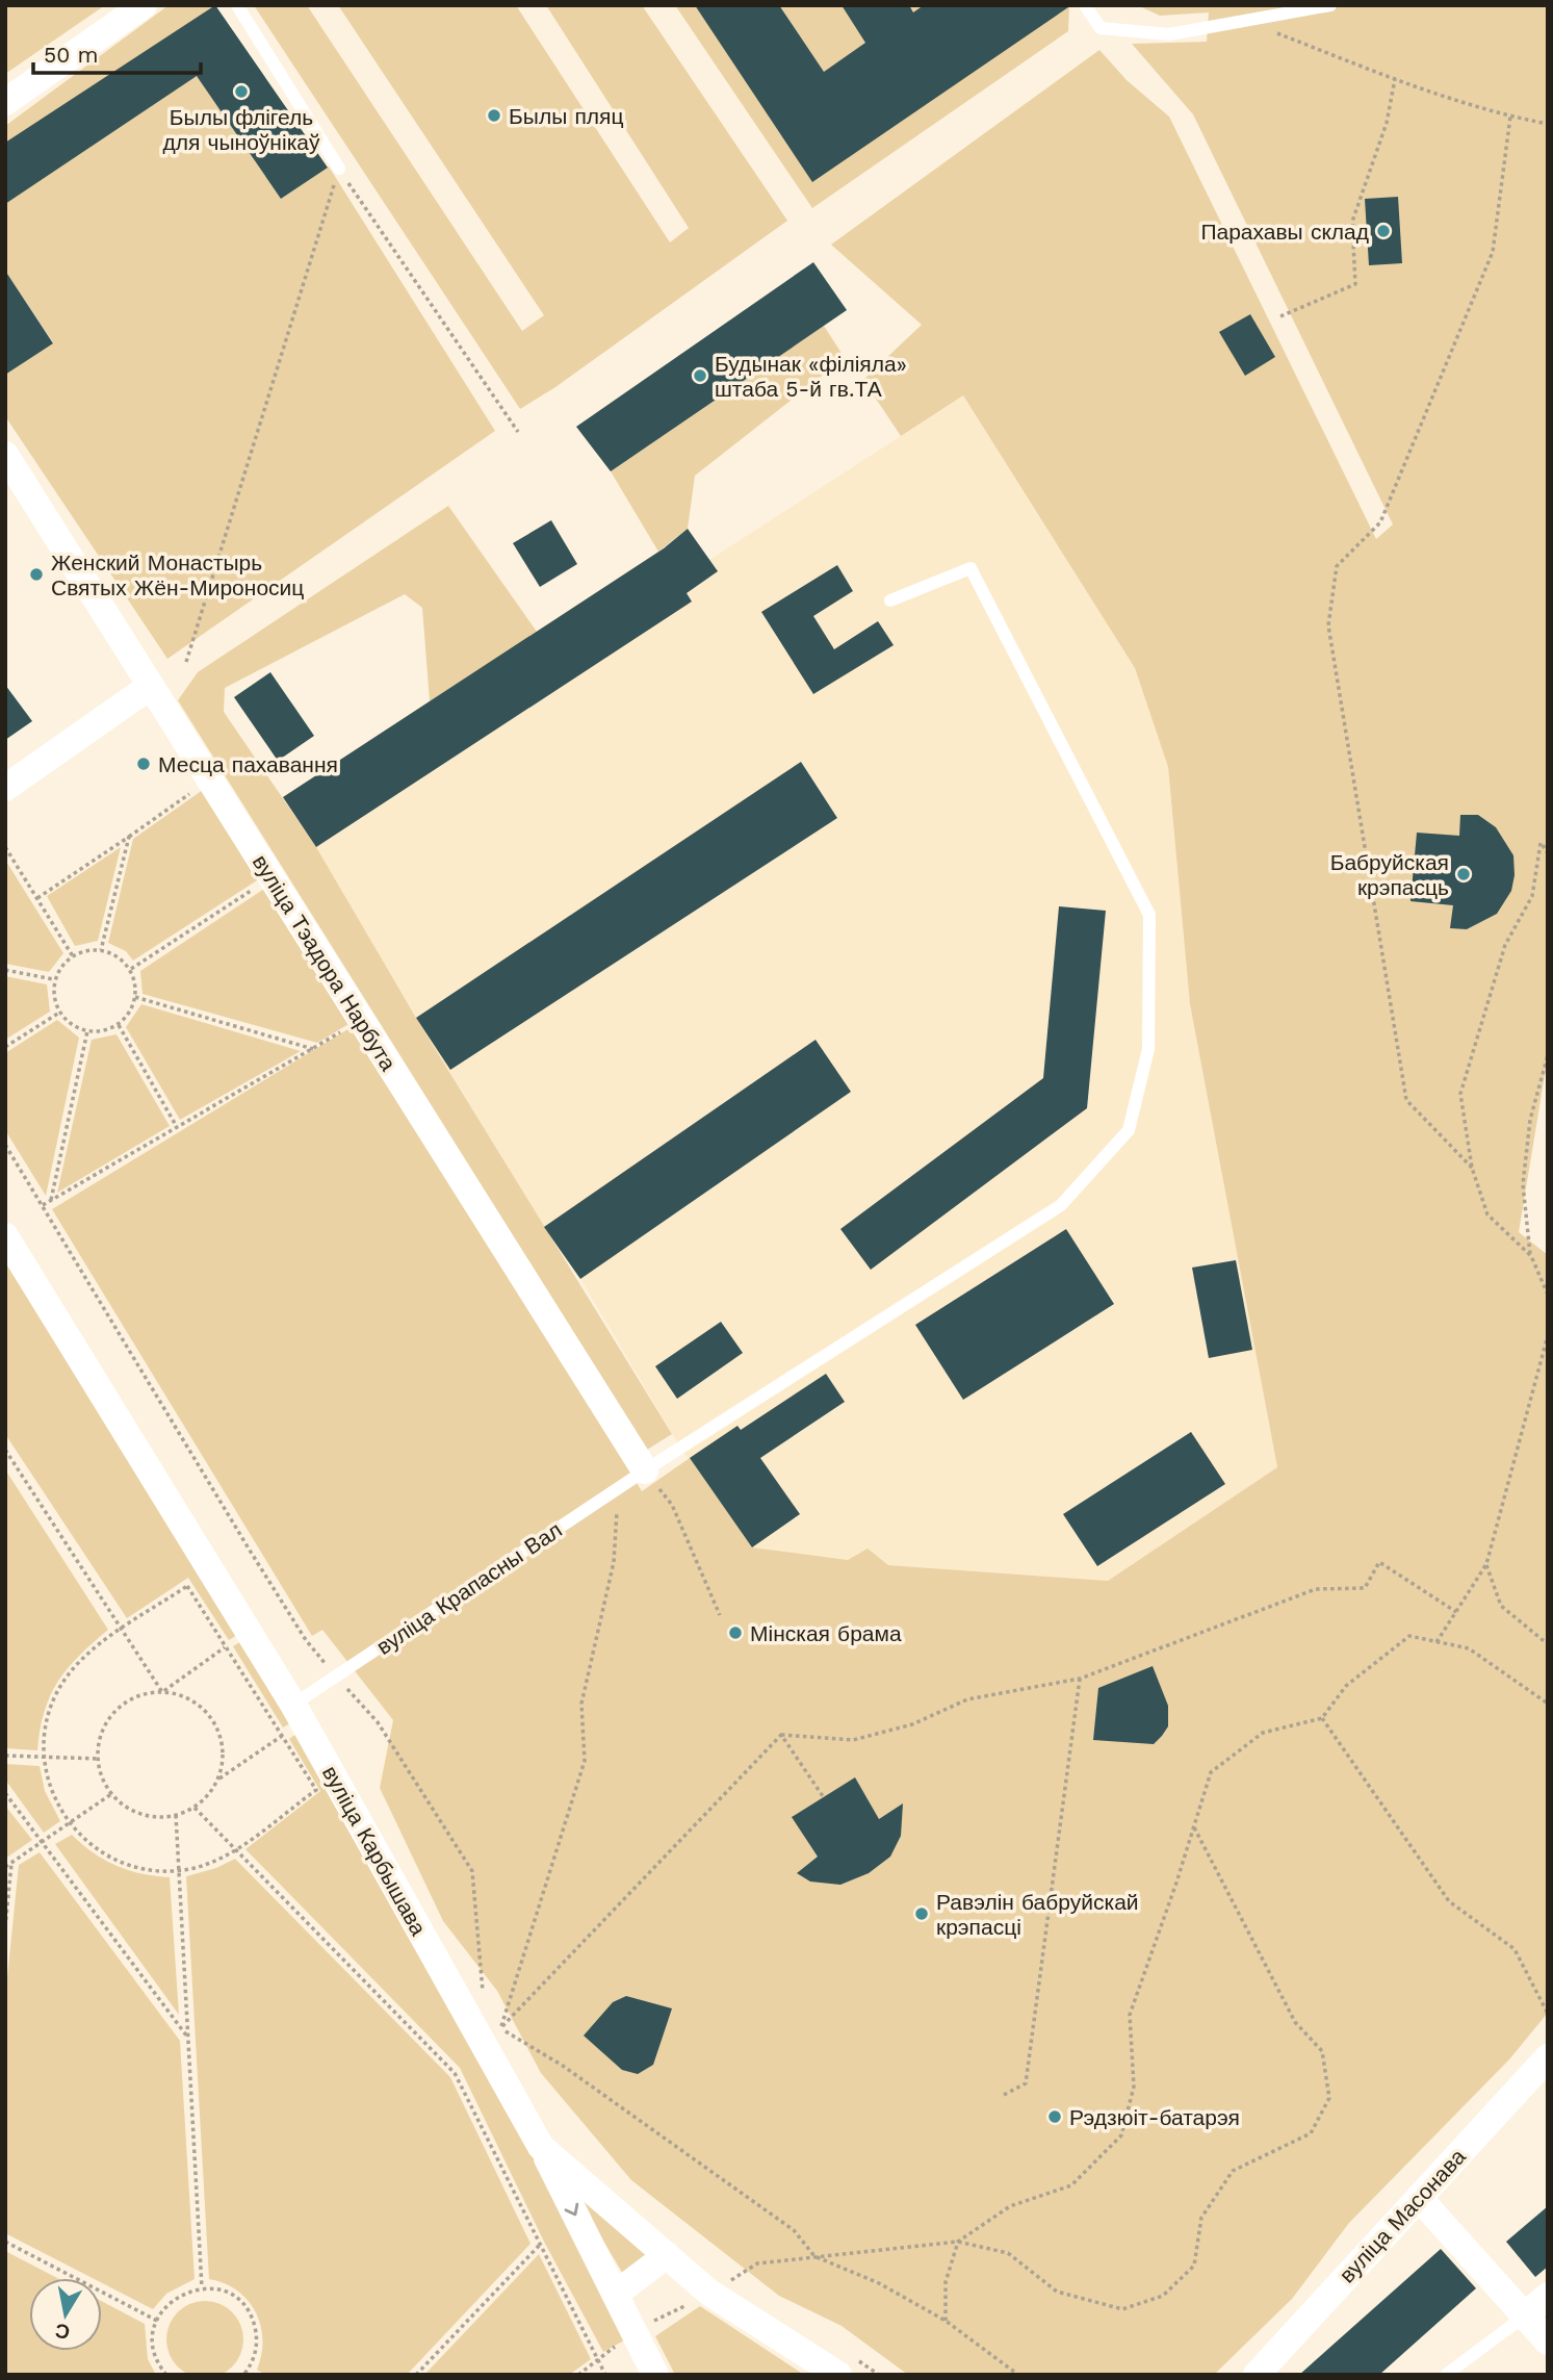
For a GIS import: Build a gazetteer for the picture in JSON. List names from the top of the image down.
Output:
{
  "streets": {
    "street": ["вуліца Тэадора Нарбута", "вуліца Карбышава", "вуліца Масонава"],
    "lane": ["вуліца Крапасны Вал"]
  },
  "crossings": [
    ["вуліца Тэадора Нарбута", "вуліца Крапасны Вал"],
    ["вуліца Крапасны Вал", "вуліца Карбышава"]
  ],
  "places": [
    "Былы флігель для чыноўнікаў",
    "Былы пляц",
    "Парахавы склад",
    "Будынак «філіяла» штаба 5-й гв.ТА",
    "Женский Монастырь Святых Жён-Мироносиц",
    "Месца пахавання",
    "Бабруйская крэпасць",
    "Мінская брама",
    "Равэлін бабруйскай крэпасці",
    "Рэдзюіт-батарэя"
  ],
  "scale_bar": "50 m",
  "north": "bottom"
}
